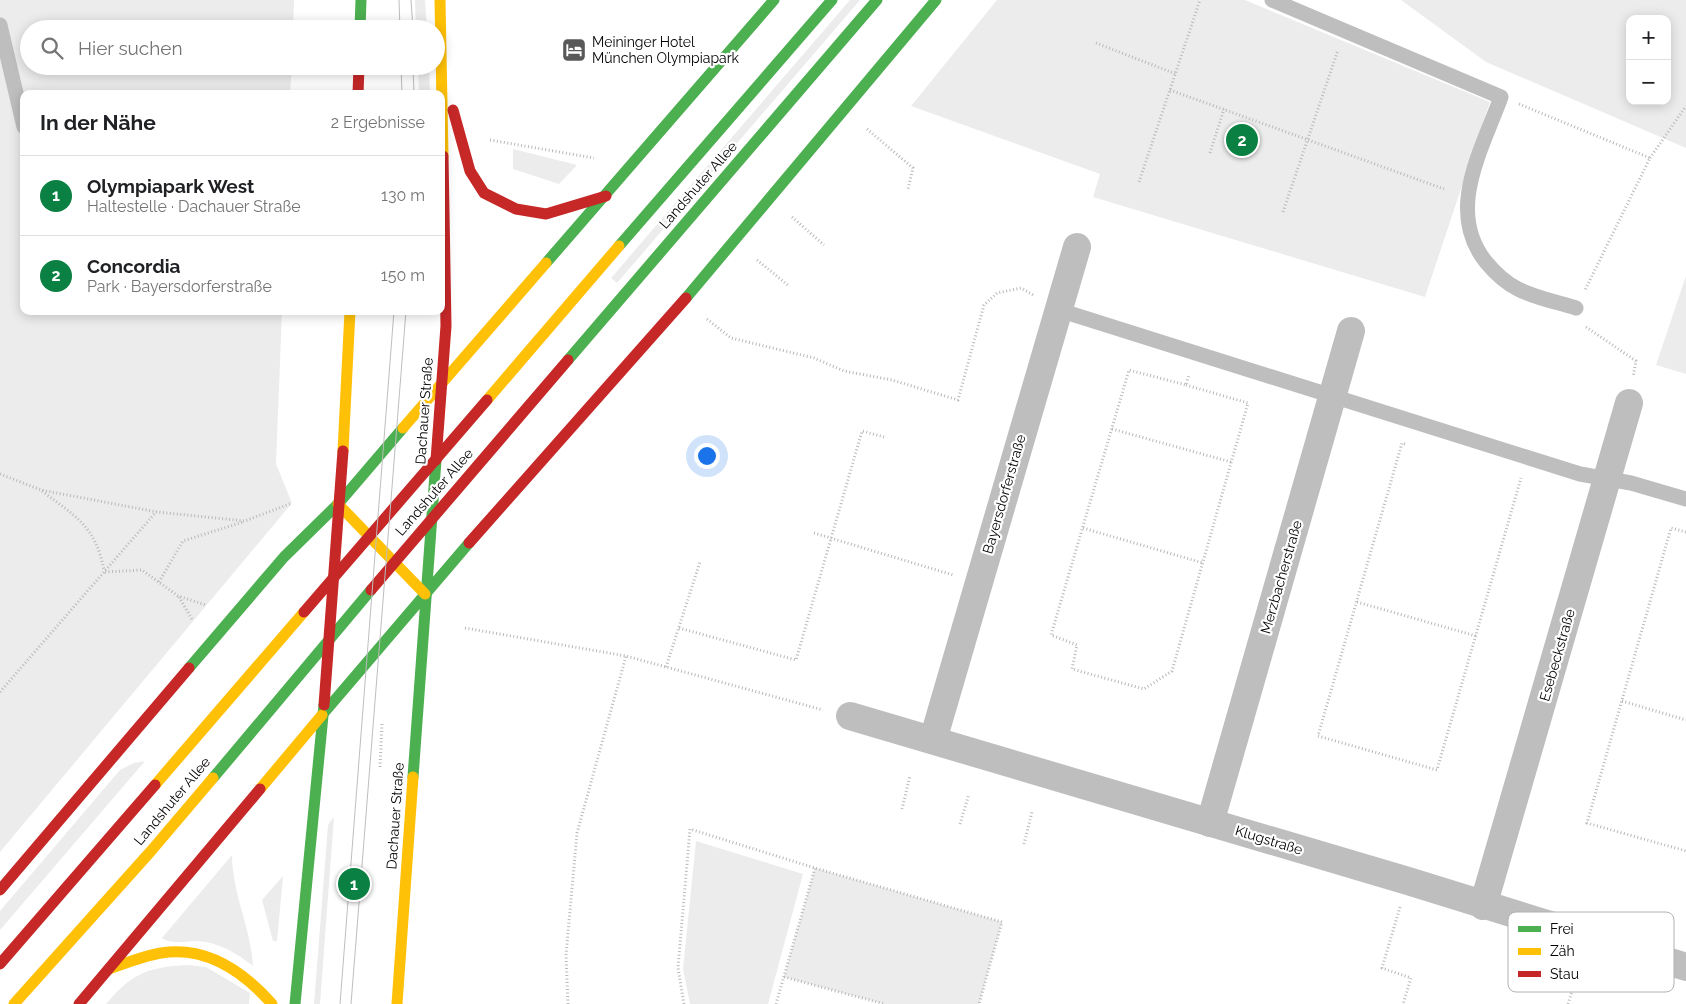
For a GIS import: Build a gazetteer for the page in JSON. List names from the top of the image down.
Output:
{
  "streets": {
    "main road": ["Landshuter Allee", "Dachauer Straße"],
    "street": [
      "Bayersdorferstraße",
      "Merzbacherstraße",
      "Esebeckstraße",
      "Klugstraße"
    ]
  },
  "crossings": [
    ["Bayersdorferstraße", "Klugstraße"],
    ["Merzbacherstraße", "Klugstraße"],
    ["Esebeckstraße", "Klugstraße"]
  ],
  "places": {
    "hotel": ["Meininger Hotel München Olympiapark"]
  },
  "legend": ["Frei", "Zäh", "Stau"],
  "page": {
    "map_buttons": ["+", "−"],
    "search": "Hier suchen",
    "heading": ["In der Nähe", "2 Ergebnisse"],
    "pins": ["2", "1"],
    "list": [
      {
        "mark": "1",
        "name": "Olympiapark West",
        "note": "Haltestelle · Dachauer Straße",
        "value": "130 m"
      },
      {
        "mark": "2",
        "name": "Concordia",
        "note": "Park · Bayersdorferstraße",
        "value": "150 m"
      }
    ]
  }
}
